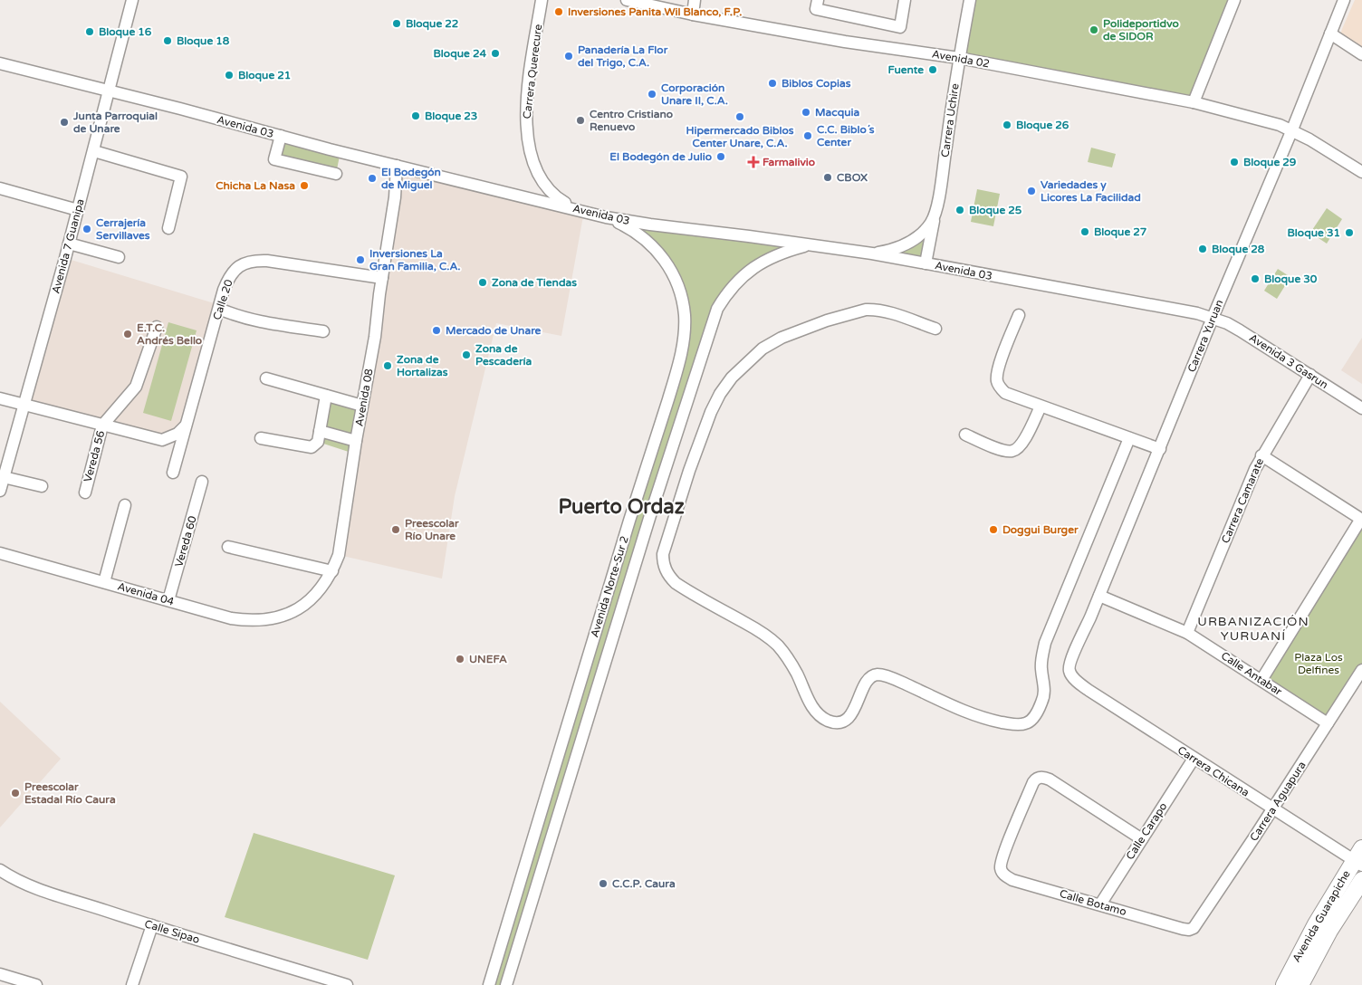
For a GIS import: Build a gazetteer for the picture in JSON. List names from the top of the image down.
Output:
{
  "streets": {
    "street": [
      "Avenida 02",
      "Carrera Querecure",
      "Carrera Uchire",
      "Avenida 03",
      "Avenida 7 Guanipa",
      "Calle 20",
      "Carrera Yuruan",
      "Avenida 3 Gasrun",
      "Avenida 08",
      "Vereda 56",
      "Carrera Camarate",
      "Vereda 60",
      "Avenida Norte-Sur 2",
      "Avenida 04",
      "Calle Antabar",
      "Carrera Chicana",
      "Carrera Aguapura",
      "Calle Carapo",
      "Calle Botamo",
      "Avenida Guarapiche",
      "Calle Sipao"
    ]
  },
  "crossings": [
    ["Avenida 02", "Carrera Uchire"],
    ["Avenida 02", "Carrera Yuruan"],
    ["Carrera Querecure", "Avenida 03"],
    ["Carrera Uchire", "Avenida 03"],
    ["Avenida 03", "Avenida 7 Guanipa"],
    ["Avenida 03", "Carrera Yuruan"],
    ["Avenida 03", "Avenida 3 Gasrun"],
    ["Avenida 03", "Avenida 08"],
    ["Avenida 03", "Avenida Norte-Sur 2"],
    ["Calle 20", "Avenida 08"],
    ["Carrera Yuruan", "Avenida 3 Gasrun"],
    ["Carrera Yuruan", "Calle Antabar"],
    ["Carrera Yuruan", "Carrera Chicana"],
    ["Avenida 3 Gasrun", "Carrera Camarate"],
    ["Avenida 08", "Avenida 04"],
    ["Carrera Camarate", "Calle Antabar"],
    ["Vereda 60", "Avenida 04"],
    ["Calle Antabar", "Carrera Aguapura"],
    ["Carrera Chicana", "Carrera Aguapura"],
    ["Carrera Chicana", "Calle Carapo"],
    ["Carrera Chicana", "Avenida Guarapiche"],
    ["Carrera Aguapura", "Calle Botamo"],
    ["Calle Carapo", "Calle Botamo"]
  ],
  "districts": ["Puerto Ordaz", "URBANIZACIÓN YURUANÍ"],
  "parks": ["Plaza Los Delfines"],
  "places": {
    "other": [
      "Inversiones Panita Wil Blanco, F.P.",
      "Bloque 22",
      "Polideportidvo de SIDOR",
      "Bloque 16",
      "Bloque 18",
      "Bloque 24",
      "Panadería La Flor del Trigo, C.A.",
      "Fuente",
      "Bloque 21",
      "Biblos Copias",
      "Corporación Unare II, C.A.",
      "Macquia",
      "Bloque 23",
      "Hipermercado Biblos Center Unare, C.A.",
      "Centro Cristiano Renuevo",
      "Junta Parroquial de Unare",
      "Bloque 26",
      "C.C. Biblo´s Center",
      "El Bodegón de Julio",
      "Bloque 29",
      "CBOX",
      "El Bodegón de Miguel",
      "Chicha La Nasa",
      "Variedades y Licores La Facilidad",
      "Bloque 25",
      "Cerrajería Servillaves",
      "Bloque 27",
      "Bloque 31",
      "Bloque 28",
      "Inversiones La Gran Familia, C.A.",
      "Bloque 30",
      "Zona de Tiendas",
      "Mercado de Unare",
      "E.T.C. Andrés Bello",
      "Zona de Pescadería",
      "Zona de Hortalizas",
      "Preescolar Río Unare",
      "Doggui Burger",
      "UNEFA",
      "Preescolar Estadal Río Caura",
      "C.C.P. Caura"
    ],
    "health": ["Farmalivio"]
  }
}
